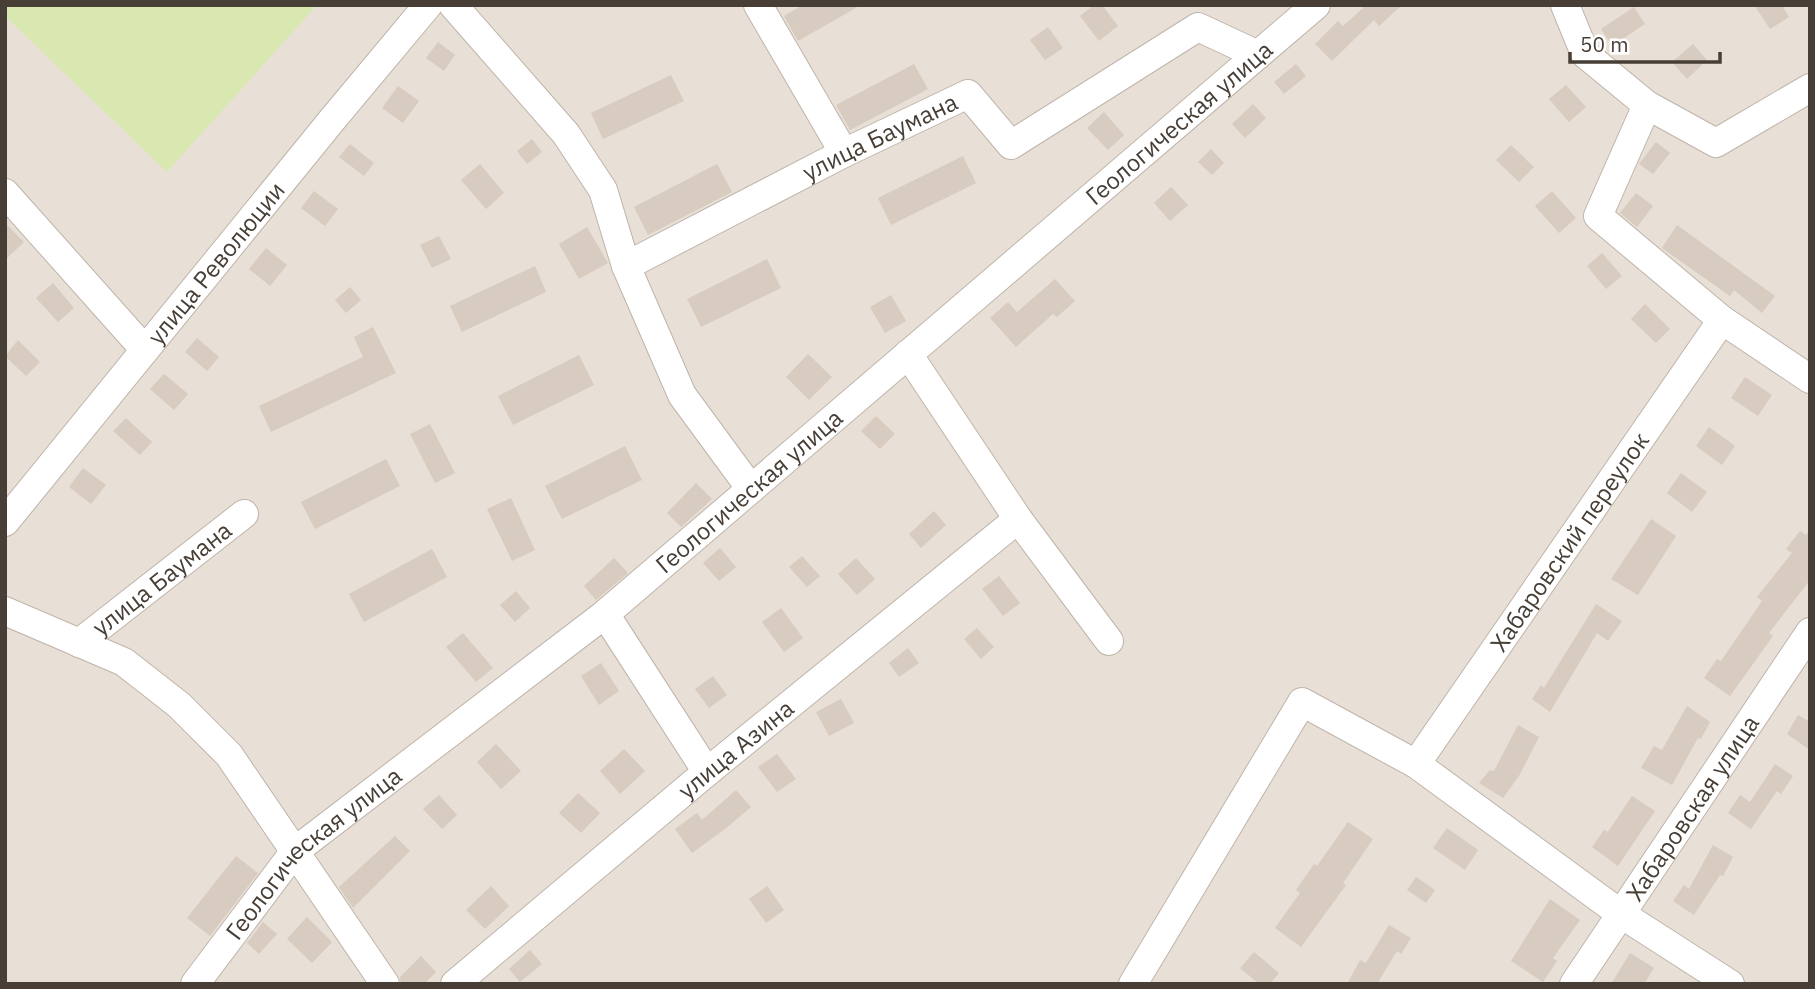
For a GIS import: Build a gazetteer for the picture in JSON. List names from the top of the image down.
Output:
{
  "streets": {
    "street": [
      "Геологическая улица",
      "улица Баумана",
      "улица Революции",
      "Хабаровский переулок",
      "улица Азина",
      "Хабаровская улица"
    ]
  },
  "crossings": [
    ["Геологическая улица", "улица Баумана"]
  ],
  "scale_bar": "50 m"
}
